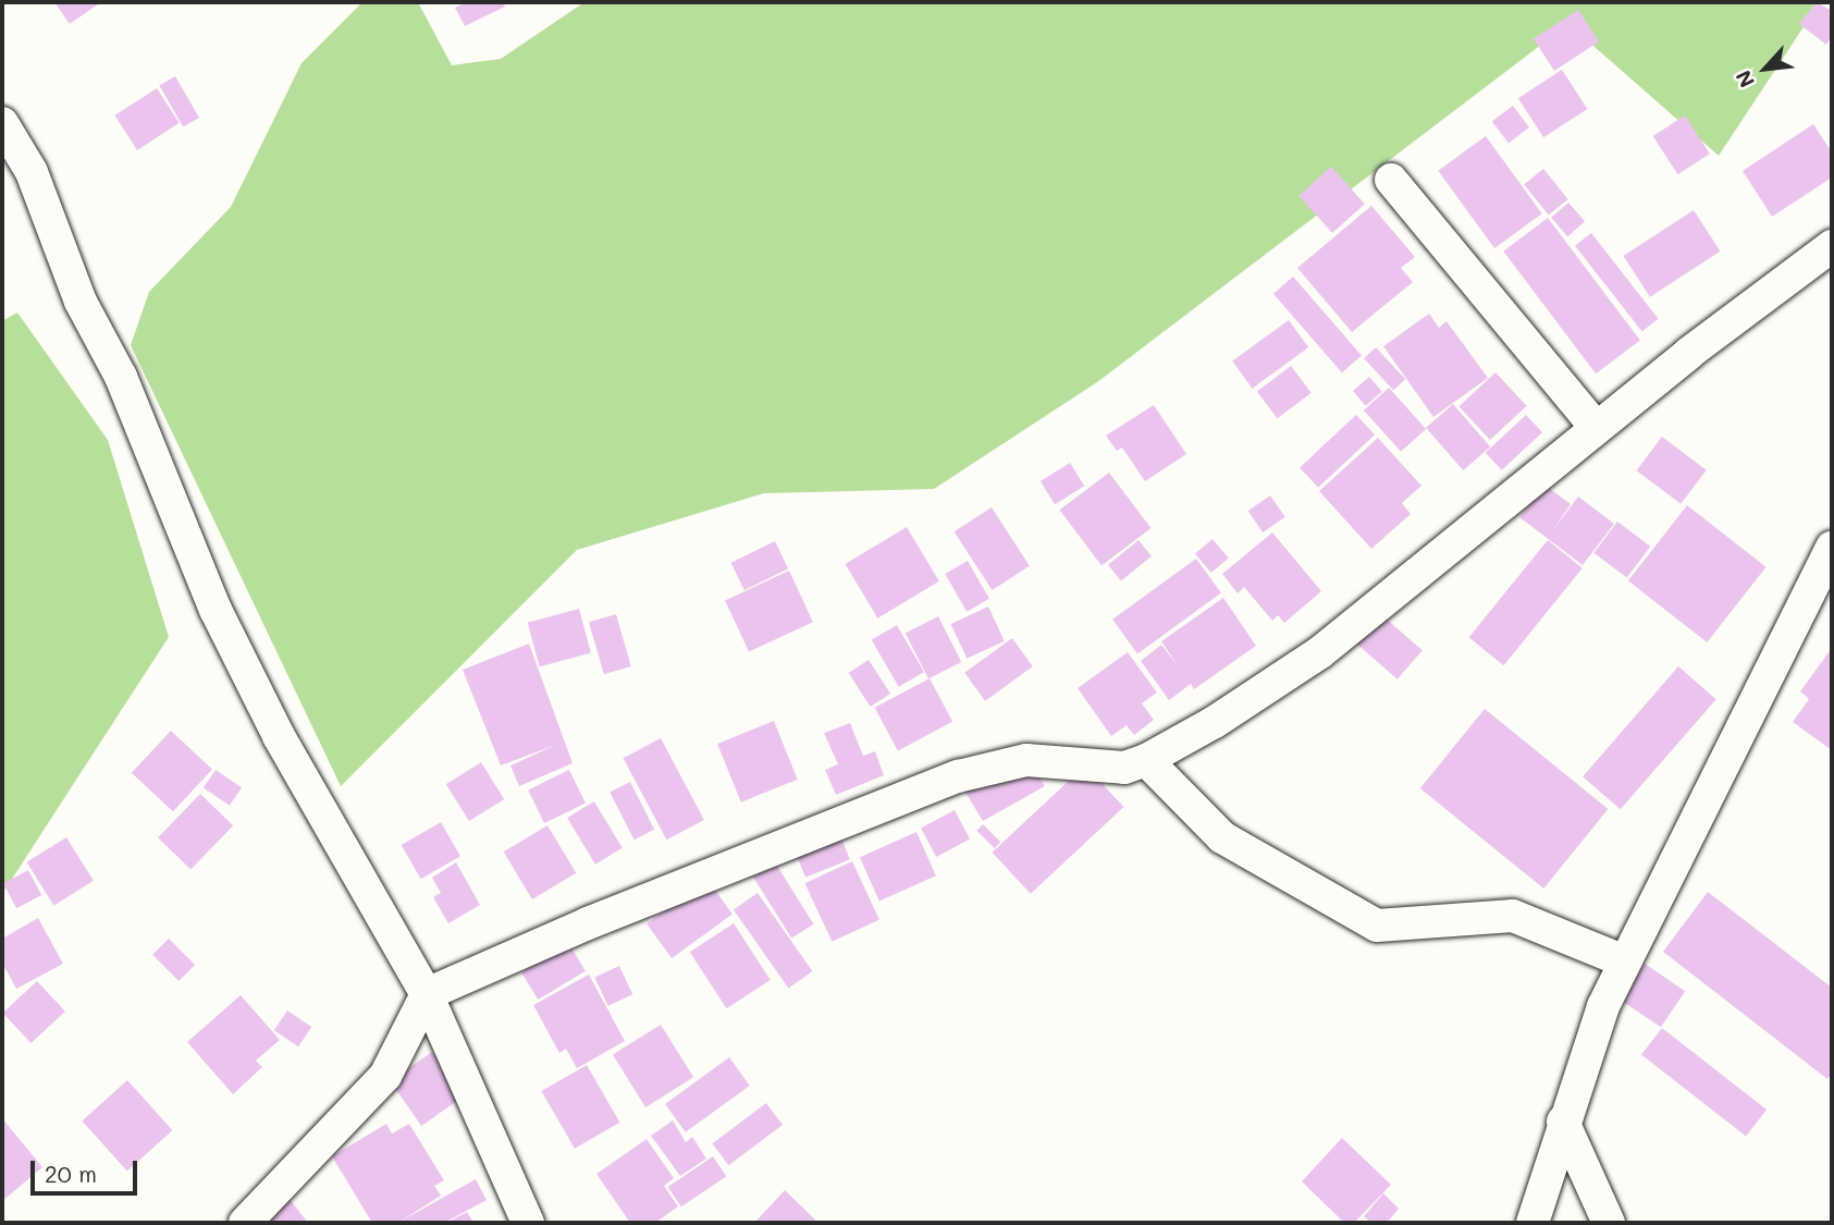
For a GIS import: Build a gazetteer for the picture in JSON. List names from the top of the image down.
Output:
{
  "scale_bar": "20 m",
  "north": "bottom left"
}
